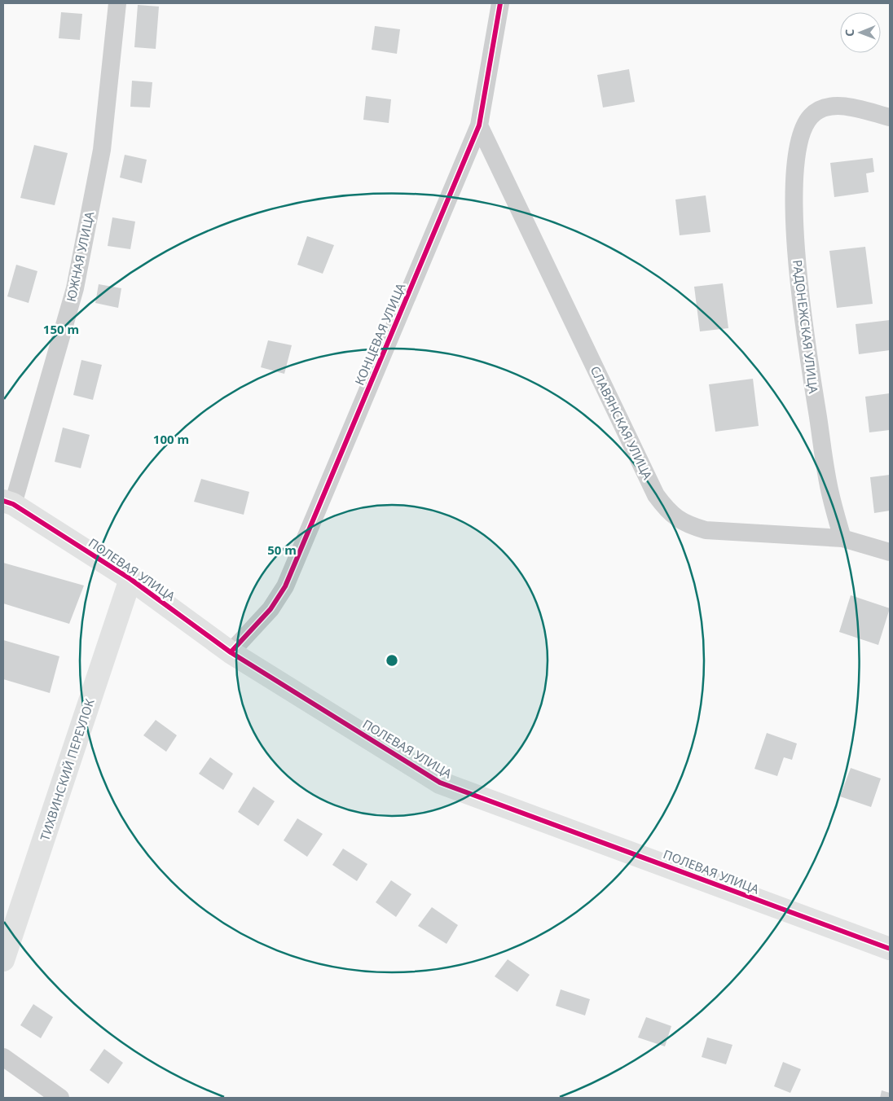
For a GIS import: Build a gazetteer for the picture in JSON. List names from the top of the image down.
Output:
{
  "streets": {
    "street": [
      "ЮЖНАЯ УЛИЦА",
      "РАДОНЕЖСКАЯ УЛИЦА",
      "КОНЦЕВАЯ УЛИЦА",
      "СЛАВЯНСКАЯ УЛИЦА",
      "ПОЛЕВАЯ УЛИЦА",
      "ТИХВИНСКИЙ ПЕРЕУЛОК"
    ]
  },
  "crossings": [
    ["ЮЖНАЯ УЛИЦА", "ПОЛЕВАЯ УЛИЦА"],
    ["РАДОНЕЖСКАЯ УЛИЦА", "СЛАВЯНСКАЯ УЛИЦА"],
    ["КОНЦЕВАЯ УЛИЦА", "СЛАВЯНСКАЯ УЛИЦА"],
    ["КОНЦЕВАЯ УЛИЦА", "ПОЛЕВАЯ УЛИЦА"],
    ["ПОЛЕВАЯ УЛИЦА", "ТИХВИНСКИЙ ПЕРЕУЛОК"]
  ],
  "north": "left",
  "rings": ["150 m", "100 m", "50 m"]
}
